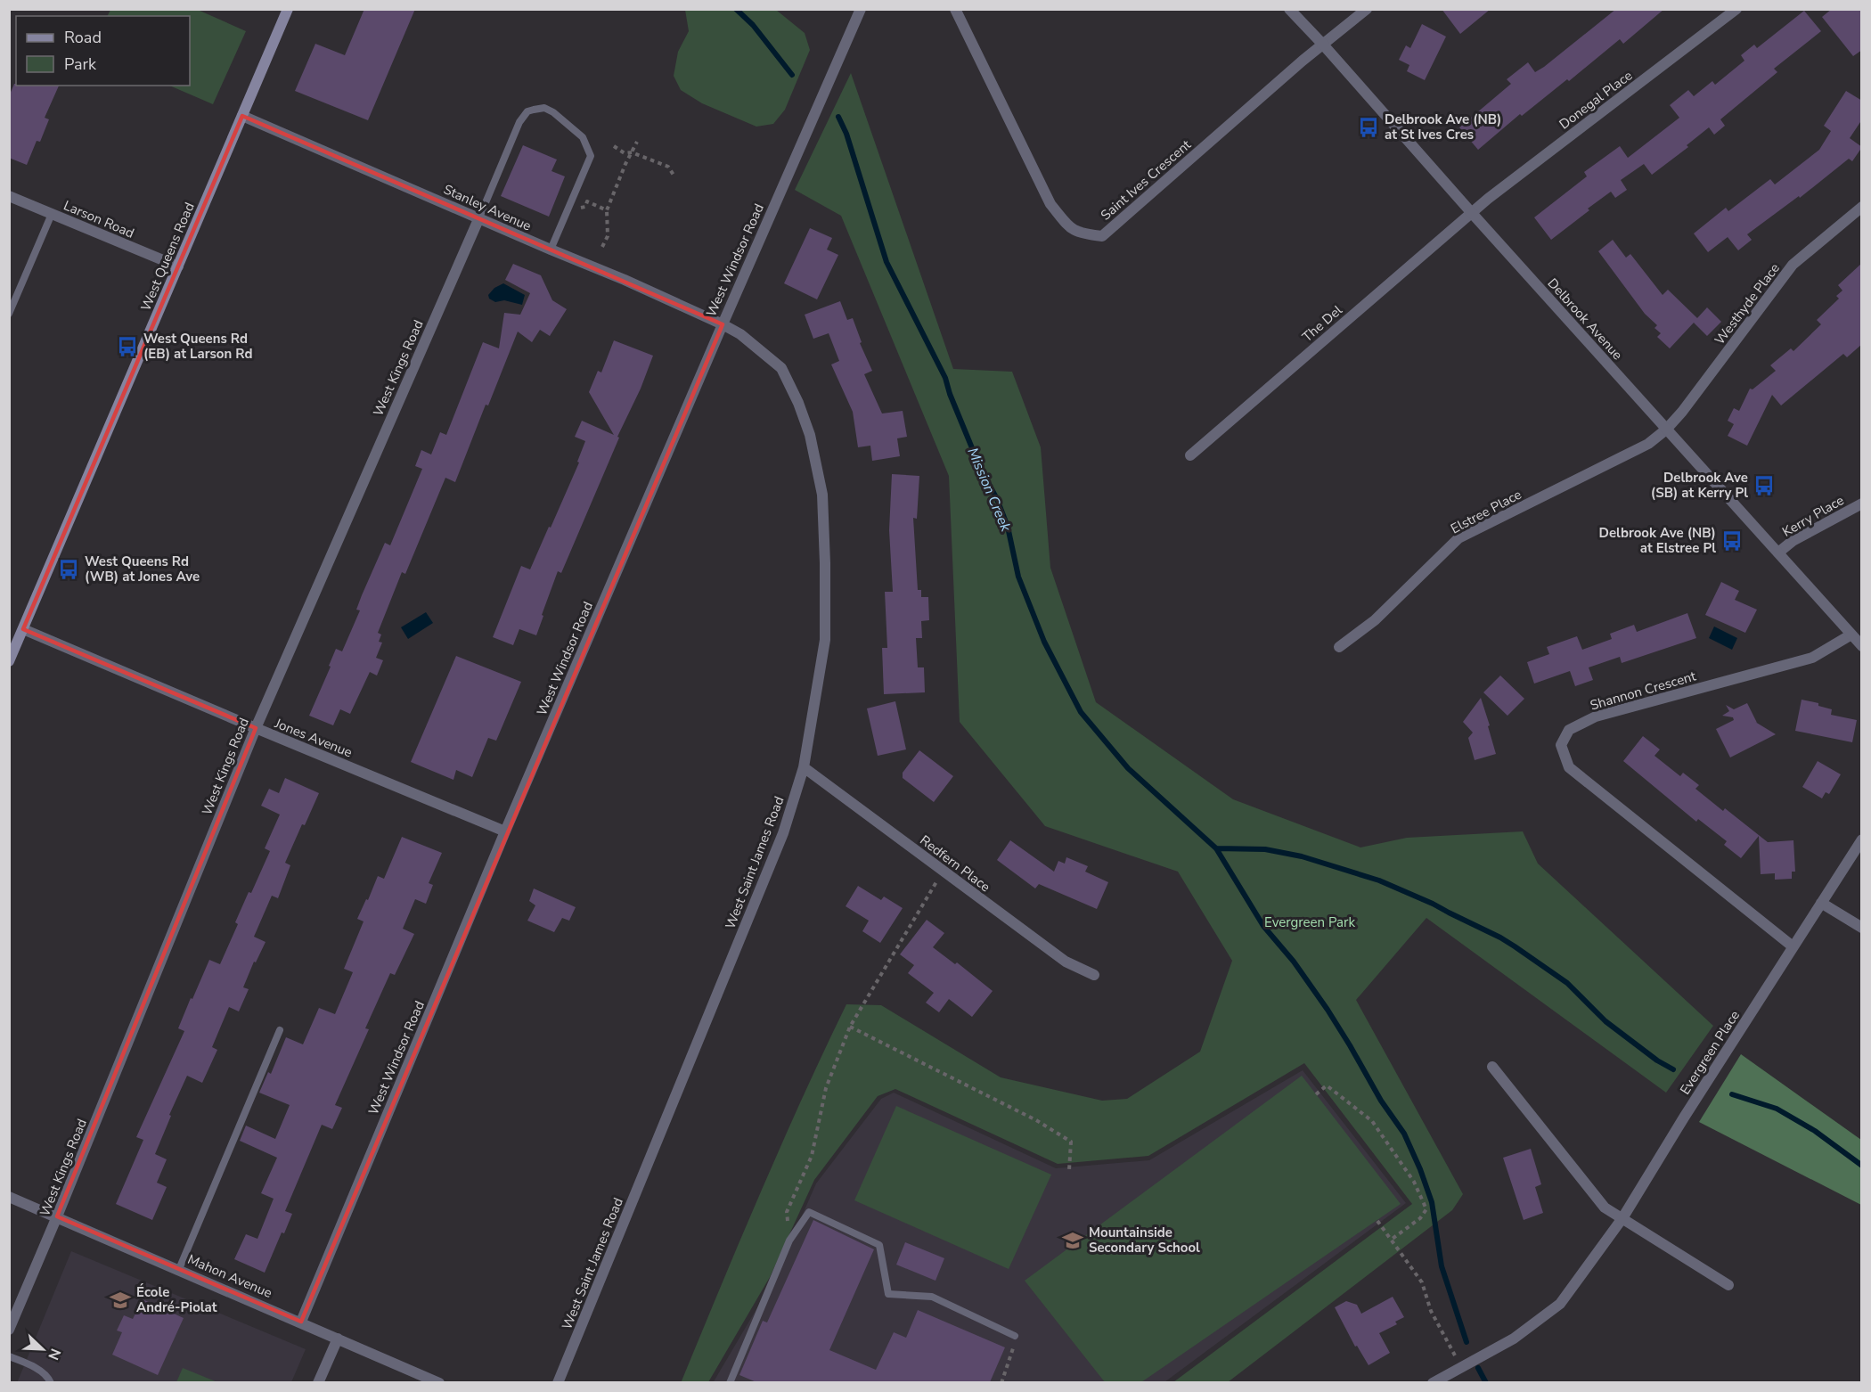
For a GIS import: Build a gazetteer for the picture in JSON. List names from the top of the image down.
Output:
{
  "streets": {
    "main road": ["West Queens Road"],
    "street": [
      "Donegal Place",
      "Saint Ives Crescent",
      "Stanley Avenue",
      "Larson Road",
      "West Windsor Road",
      "Westhyde Place",
      "Delbrook Avenue",
      "The Del",
      "West Kings Road",
      "Elstree Place",
      "Kerry Place",
      "Shannon Crescent",
      "Jones Avenue",
      "West Saint James Road",
      "Redfern Place",
      "Evergreen Place",
      "Mahon Avenue"
    ]
  },
  "crossings": [
    ["Donegal Place", "Delbrook Avenue"],
    ["Donegal Place", "The Del"],
    ["Saint Ives Crescent", "Delbrook Avenue"],
    ["Stanley Avenue", "West Queens Road"],
    ["Stanley Avenue", "West Windsor Road"],
    ["Stanley Avenue", "West Kings Road"],
    ["Stanley Avenue", "West Saint James Road"],
    ["Larson Road", "West Queens Road"],
    ["West Queens Road", "Jones Avenue"],
    ["West Windsor Road", "Jones Avenue"],
    ["West Windsor Road", "West Saint James Road"],
    ["West Windsor Road", "Mahon Avenue"],
    ["Westhyde Place", "Delbrook Avenue"],
    ["Westhyde Place", "Elstree Place"],
    ["Delbrook Avenue", "The Del"],
    ["Delbrook Avenue", "Elstree Place"],
    ["Delbrook Avenue", "Kerry Place"],
    ["Delbrook Avenue", "Shannon Crescent"],
    ["West Kings Road", "Jones Avenue"],
    ["West Kings Road", "Mahon Avenue"],
    ["Shannon Crescent", "Evergreen Place"],
    ["West Saint James Road", "Redfern Place"]
  ],
  "water": ["Mission Creek"],
  "parks": ["Evergreen Park"],
  "places": {
    "bus stop": [
      "Delbrook Ave (NB) at St Ives Cres",
      "West Queens Rd (EB) at Larson Rd",
      "Delbrook Ave (SB) at Kerry Pl",
      "Delbrook Ave (NB) at Elstree Pl",
      "West Queens Rd (WB) at Jones Ave"
    ],
    "school or university": ["Mountainside Secondary School", "École André-Piolat"]
  },
  "legend": ["Road", "Park"],
  "north": "bottom right"
}
